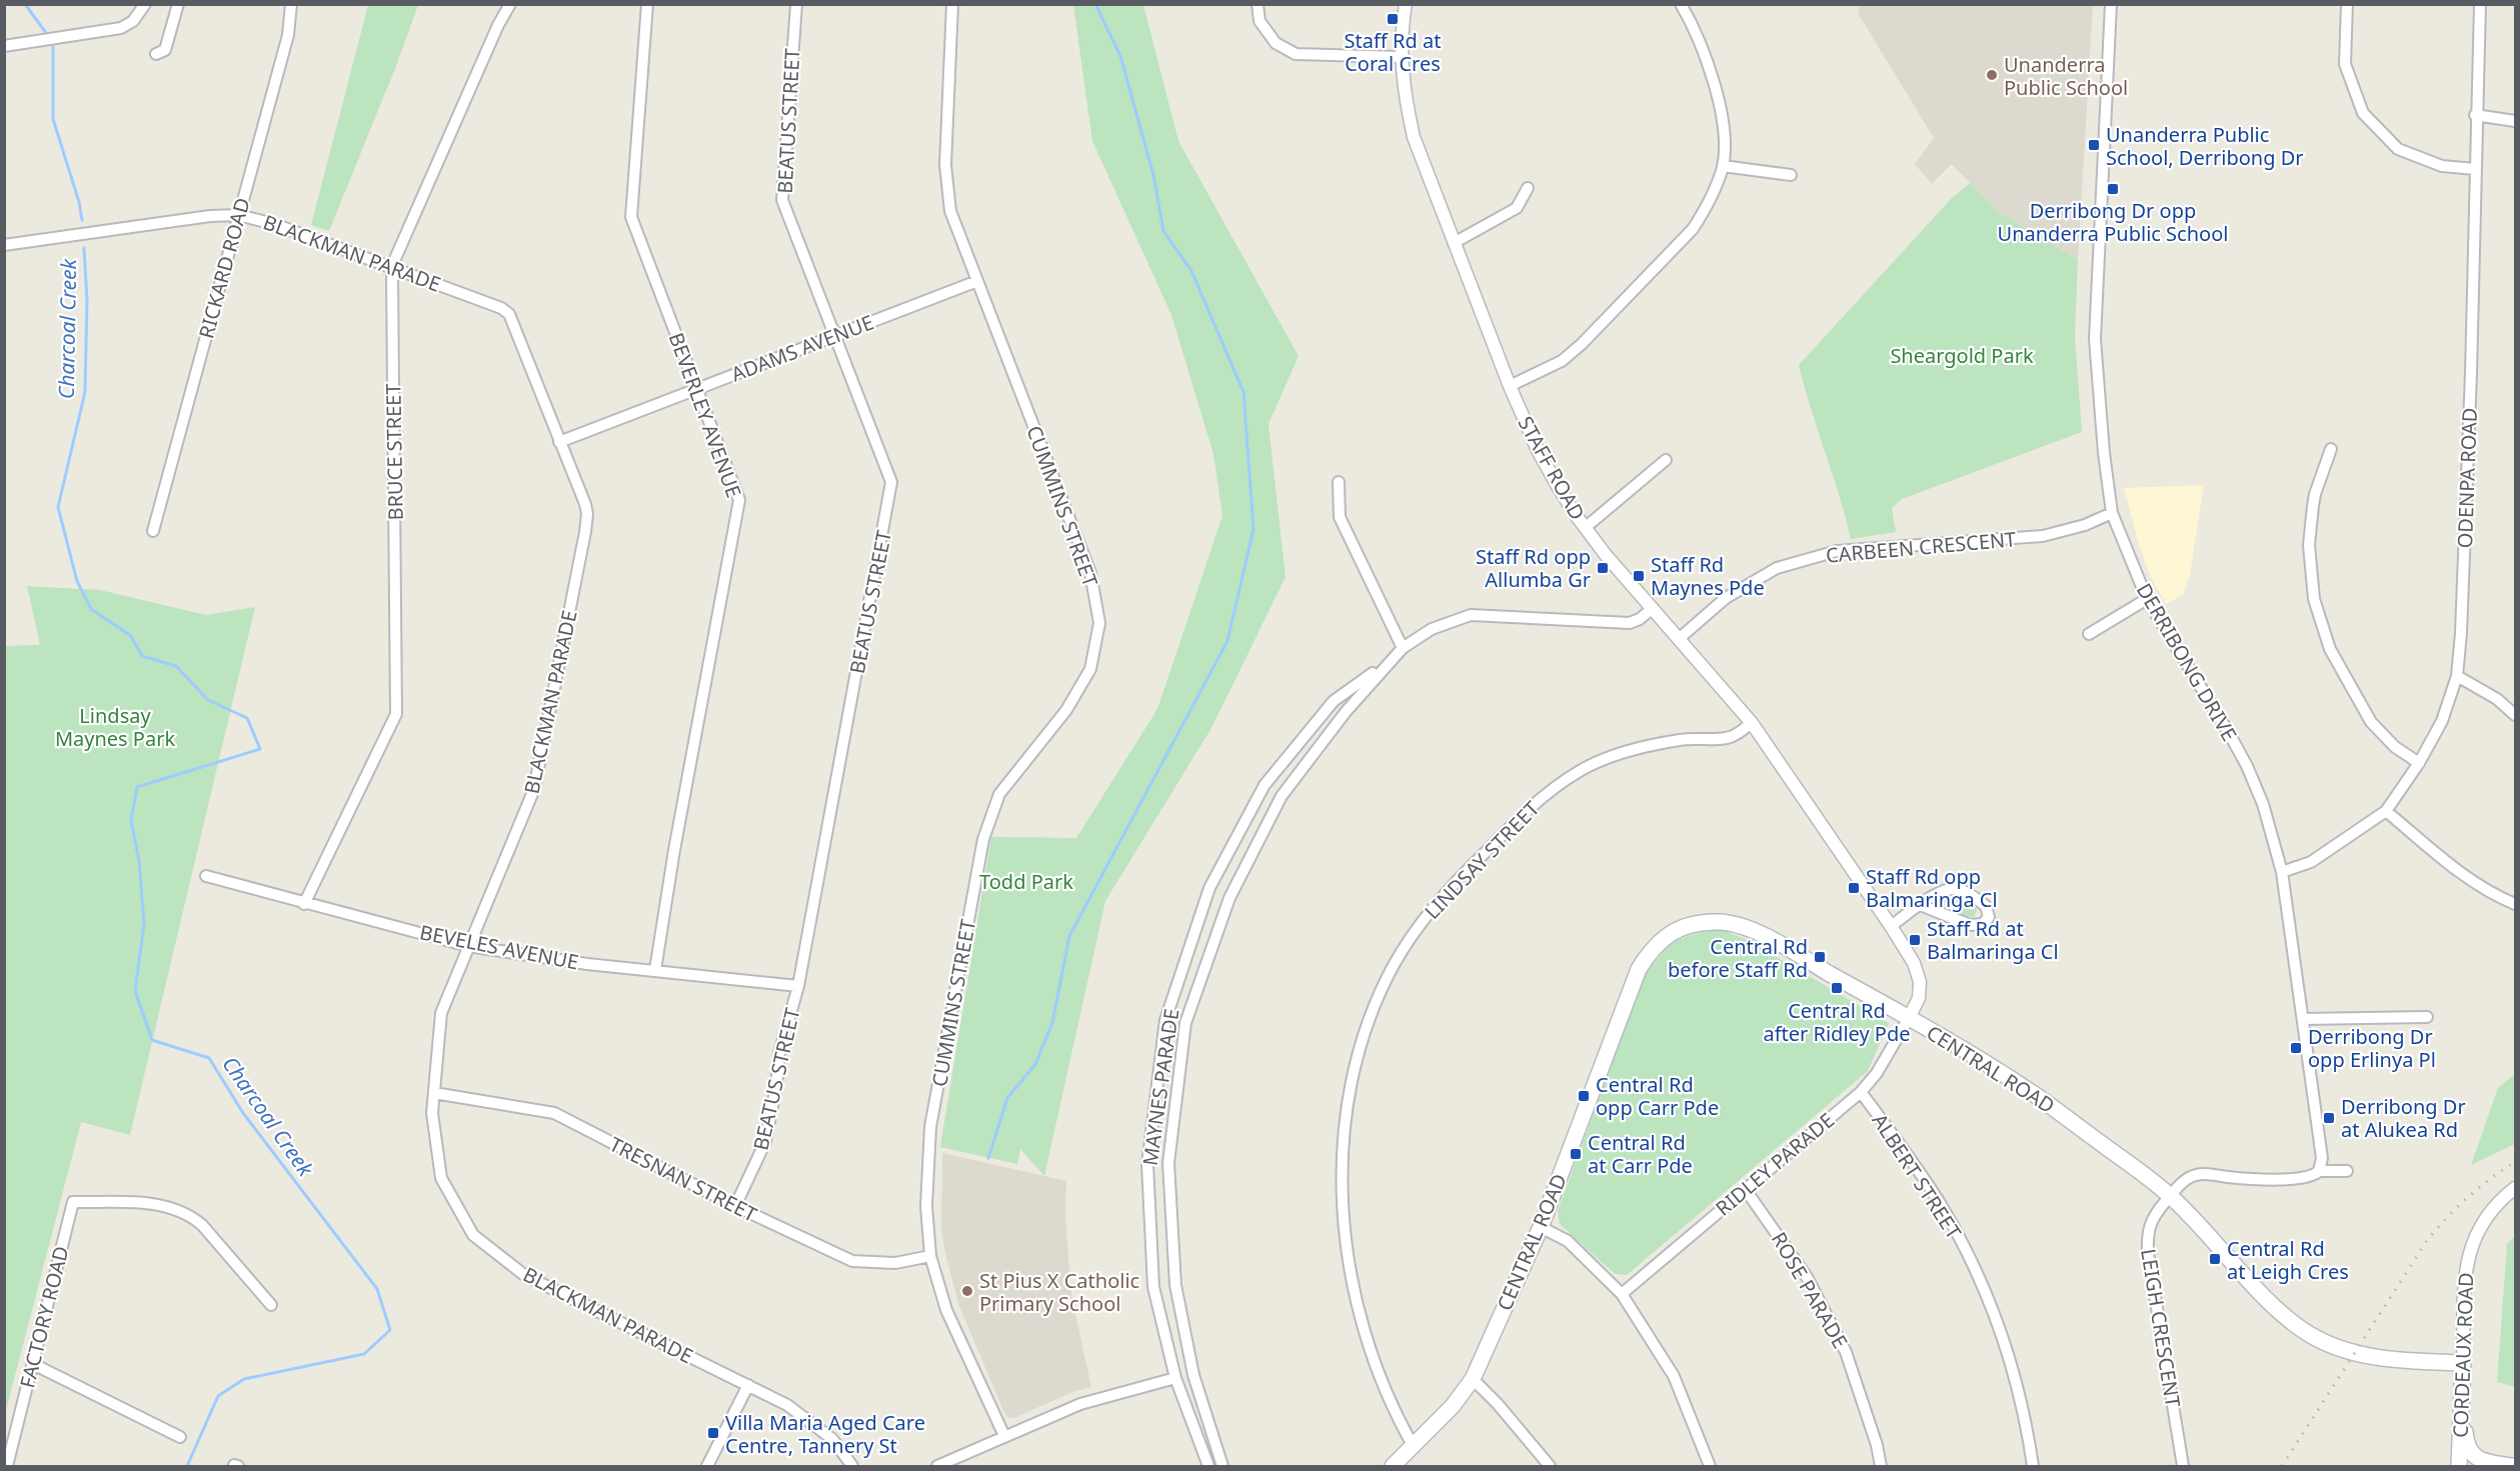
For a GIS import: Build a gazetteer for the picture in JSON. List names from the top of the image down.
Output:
{
  "streets": {
    "main road": ["CENTRAL ROAD", "CORDEAUX ROAD"],
    "street": [
      "BEATUS STREET",
      "BLACKMAN PARADE",
      "RICKARD ROAD",
      "ADAMS AVENUE",
      "BEVERLEY AVENUE",
      "BRUCE STREET",
      "STAFF ROAD",
      "ODENPA ROAD",
      "CUMMINS STREET",
      "CARBEEN CRESCENT",
      "DERRIBONG DRIVE",
      "LINDSAY STREET",
      "BEVELES AVENUE",
      "MAYNES PARADE",
      "RIDLEY PARADE",
      "ALBERT STREET",
      "TRESNAN STREET",
      "ROSE PARADE",
      "FACTORY ROAD",
      "LEIGH CRESCENT"
    ]
  },
  "crossings": [
    ["BEATUS STREET", "ADAMS AVENUE"],
    ["BEATUS STREET", "BEVELES AVENUE"],
    ["BEATUS STREET", "TRESNAN STREET"],
    ["BLACKMAN PARADE", "RICKARD ROAD"],
    ["BLACKMAN PARADE", "ADAMS AVENUE"],
    ["BLACKMAN PARADE", "BRUCE STREET"],
    ["BLACKMAN PARADE", "BEVELES AVENUE"],
    ["BLACKMAN PARADE", "TRESNAN STREET"],
    ["ADAMS AVENUE", "BEVERLEY AVENUE"],
    ["ADAMS AVENUE", "CUMMINS STREET"],
    ["BEVERLEY AVENUE", "BEVELES AVENUE"],
    ["BRUCE STREET", "BEVELES AVENUE"],
    ["STAFF ROAD", "CARBEEN CRESCENT"],
    ["STAFF ROAD", "LINDSAY STREET"],
    ["STAFF ROAD", "CENTRAL ROAD"],
    ["STAFF ROAD", "MAYNES PARADE"],
    ["STAFF ROAD", "RIDLEY PARADE"],
    ["ODENPA ROAD", "DERRIBONG DRIVE"],
    ["CUMMINS STREET", "TRESNAN STREET"],
    ["CARBEEN CRESCENT", "DERRIBONG DRIVE"],
    ["DERRIBONG DRIVE", "LEIGH CRESCENT"],
    ["LINDSAY STREET", "CENTRAL ROAD"],
    ["CENTRAL ROAD", "RIDLEY PARADE"],
    ["CENTRAL ROAD", "LEIGH CRESCENT"],
    ["CENTRAL ROAD", "CORDEAUX ROAD"],
    ["RIDLEY PARADE", "ALBERT STREET"],
    ["RIDLEY PARADE", "ROSE PARADE"]
  ],
  "water": ["Charcoal Creek"],
  "parks": ["Sheargold Park", "Lindsay Maynes Park", "Todd Park"],
  "places": {
    "transit": [
      "Staff Rd at Coral Cres",
      "Unanderra Public School, Derribong Dr",
      "Derribong Dr opp Unanderra Public School",
      "Staff Rd opp Allumba Gr",
      "Staff Rd Maynes Pde",
      "Staff Rd opp Balmaringa Cl",
      "Staff Rd at Balmaringa Cl",
      "Central Rd before Staff Rd",
      "Central Rd after Ridley Pde",
      "Derribong Dr opp Erlinya Pl",
      "Central Rd opp Carr Pde",
      "Derribong Dr at Alukea Rd",
      "Central Rd at Carr Pde",
      "Central Rd at Leigh Cres",
      "Villa Maria Aged Care Centre, Tannery St"
    ],
    "other": ["Unanderra Public School", "St Pius X Catholic Primary School"]
  }
}
